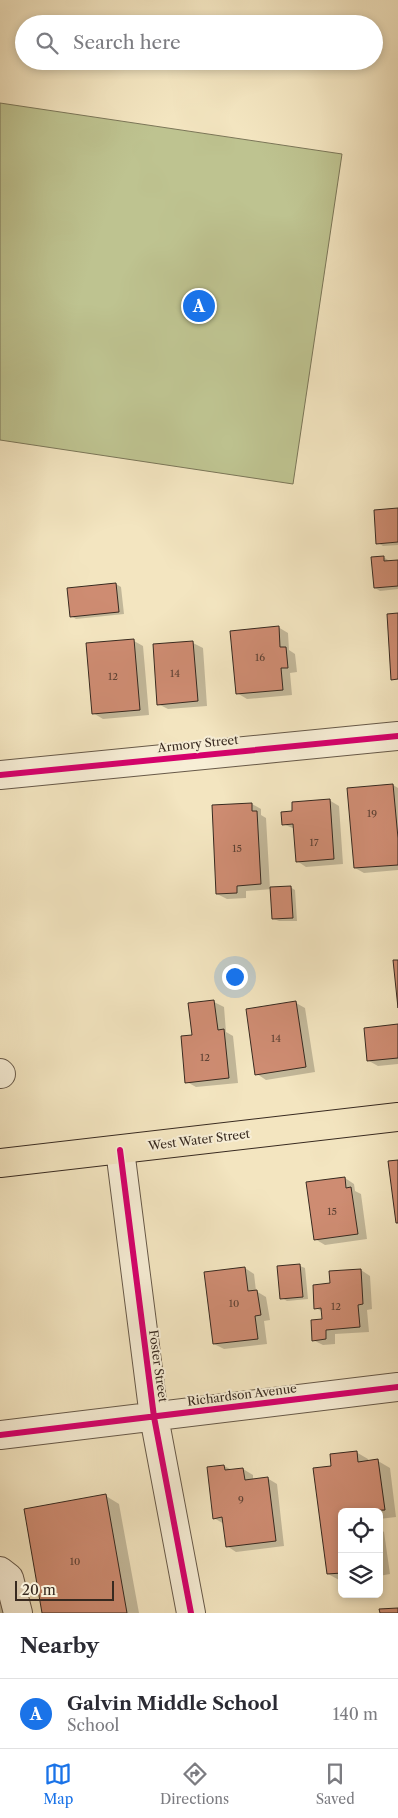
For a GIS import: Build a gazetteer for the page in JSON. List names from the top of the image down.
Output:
{
  "streets": {
    "main road": ["West Water Street"],
    "street": ["Armory Street", "Foster Street", "Richardson Avenue"]
  },
  "crossings": [
    ["West Water Street", "Foster Street"],
    ["Foster Street", "Richardson Avenue"]
  ],
  "house_numbers": [
    "16",
    "14",
    "12",
    "19",
    "17",
    "15",
    "14",
    "12",
    "15",
    "10",
    "12",
    "9",
    "10"
  ],
  "scale_bar": "20 m",
  "page": {
    "search": "Search here",
    "pins": "A",
    "scale": "20 m",
    "heading": "Nearby",
    "list": [
      {
        "mark": "A",
        "name": "Galvin Middle School",
        "note": "School",
        "value": "140 m"
      }
    ],
    "nav": ["Map", "Directions", "Saved"]
  }
}
